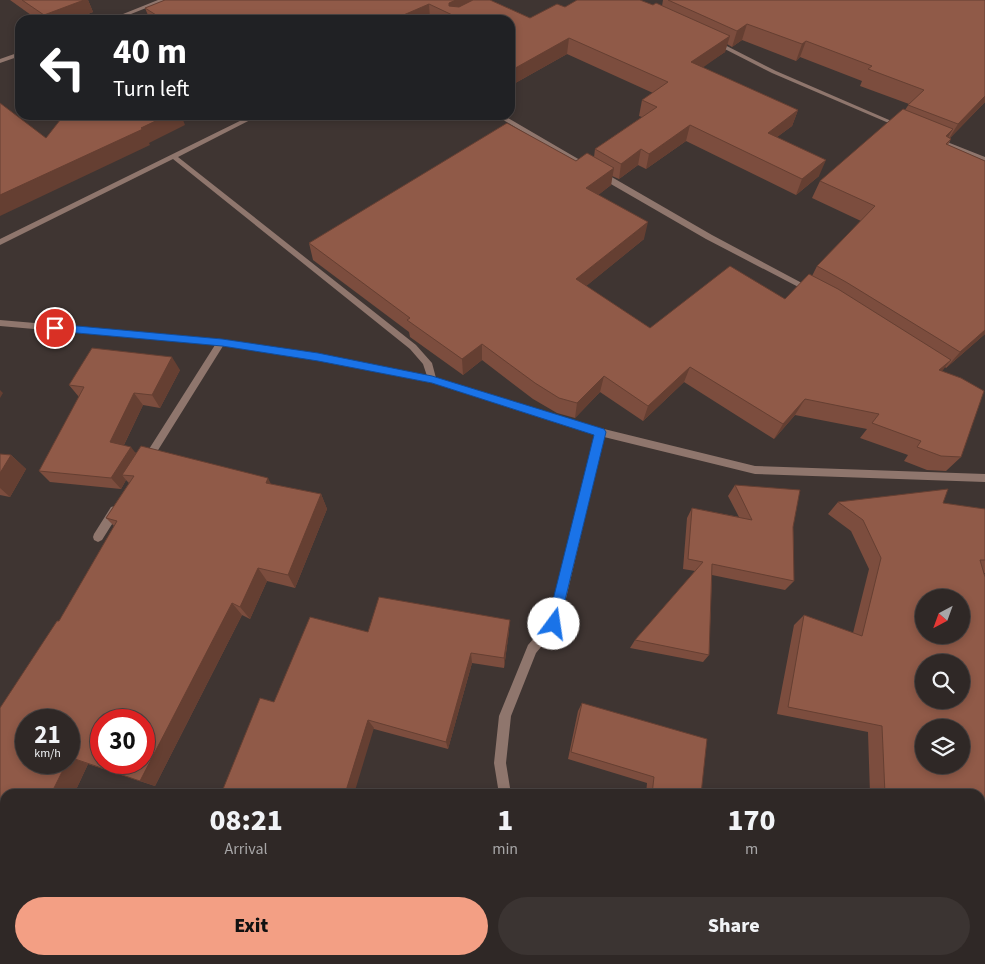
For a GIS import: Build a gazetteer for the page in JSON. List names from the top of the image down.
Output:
{
  "north": "bottom left",
  "page": {
    "turn": ["40 m", "Turn left"],
    "speed": "21 km/h",
    "limit": "30",
    "eta": [
      "08:21",
      "Arrival",
      "1",
      "min",
      "170",
      "m"
    ],
    "buttons": ["Exit", "Share"]
  }
}
